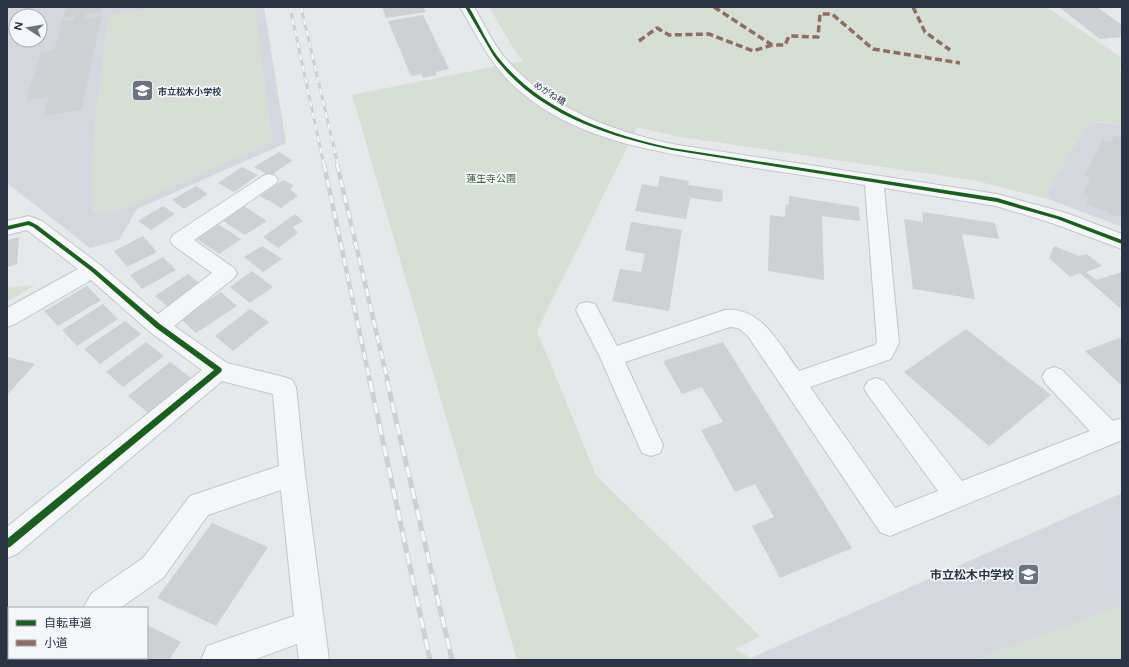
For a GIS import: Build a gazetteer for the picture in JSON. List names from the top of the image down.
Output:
{
  "streets": {
    "street": ["めがね橋"]
  },
  "parks": ["蓮生寺公園"],
  "places": {
    "school or university": ["市立松木小学校", "市立松木中学校"]
  },
  "legend": ["自転車道", "小道"],
  "north": "left"
}
